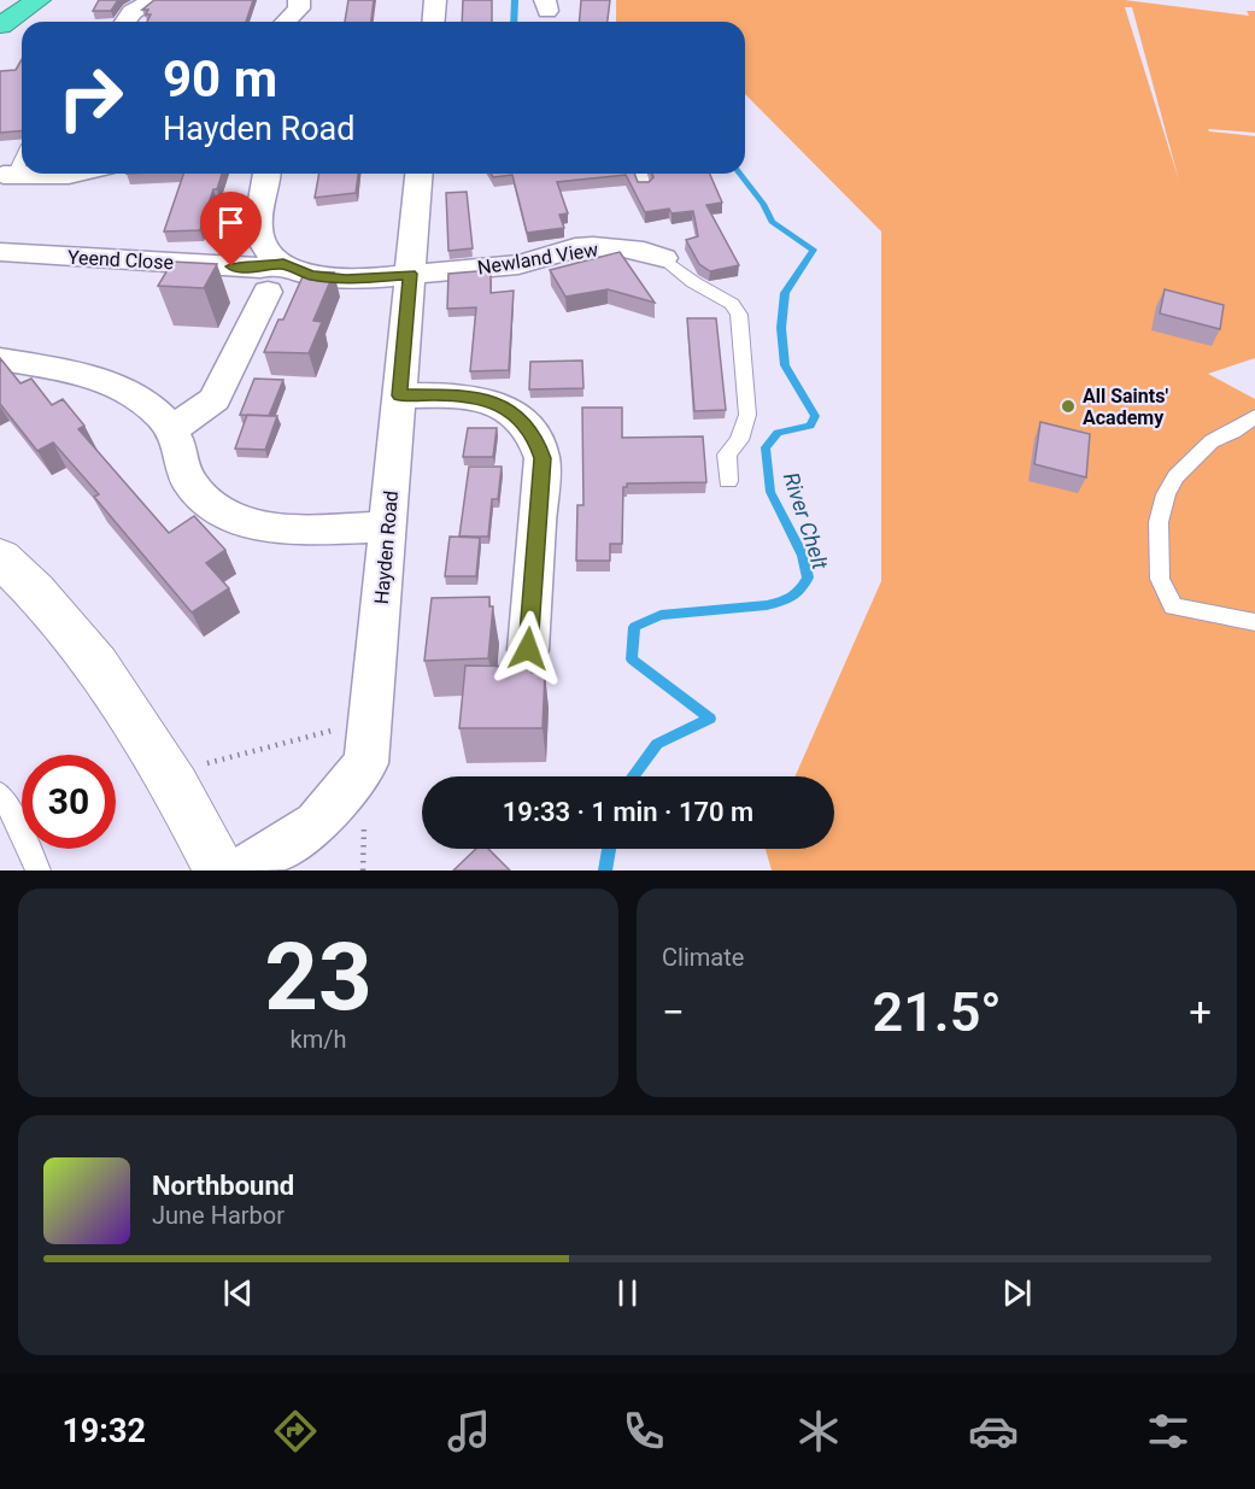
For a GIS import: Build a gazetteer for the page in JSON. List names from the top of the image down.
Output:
{
  "streets": {
    "street": ["Newland View", "Yeend Close", "Hayden Road"]
  },
  "crossings": [
    ["Newland View", "Yeend Close"],
    ["Newland View", "Hayden Road"]
  ],
  "water": ["River Chelt"],
  "places": ["All Saints' Academy"],
  "page": {
    "turn": ["90 m", "Hayden Road"],
    "limit": "30",
    "trip": "19:33 · 1 min · 170 m",
    "tile": [
      ["23", "km/h"],
      "Climate"
    ],
    "heat": ["−", "21.5°", "+"],
    "song": ["Northbound", "June Harbor"],
    "tabs": "19:32"
  }
}
